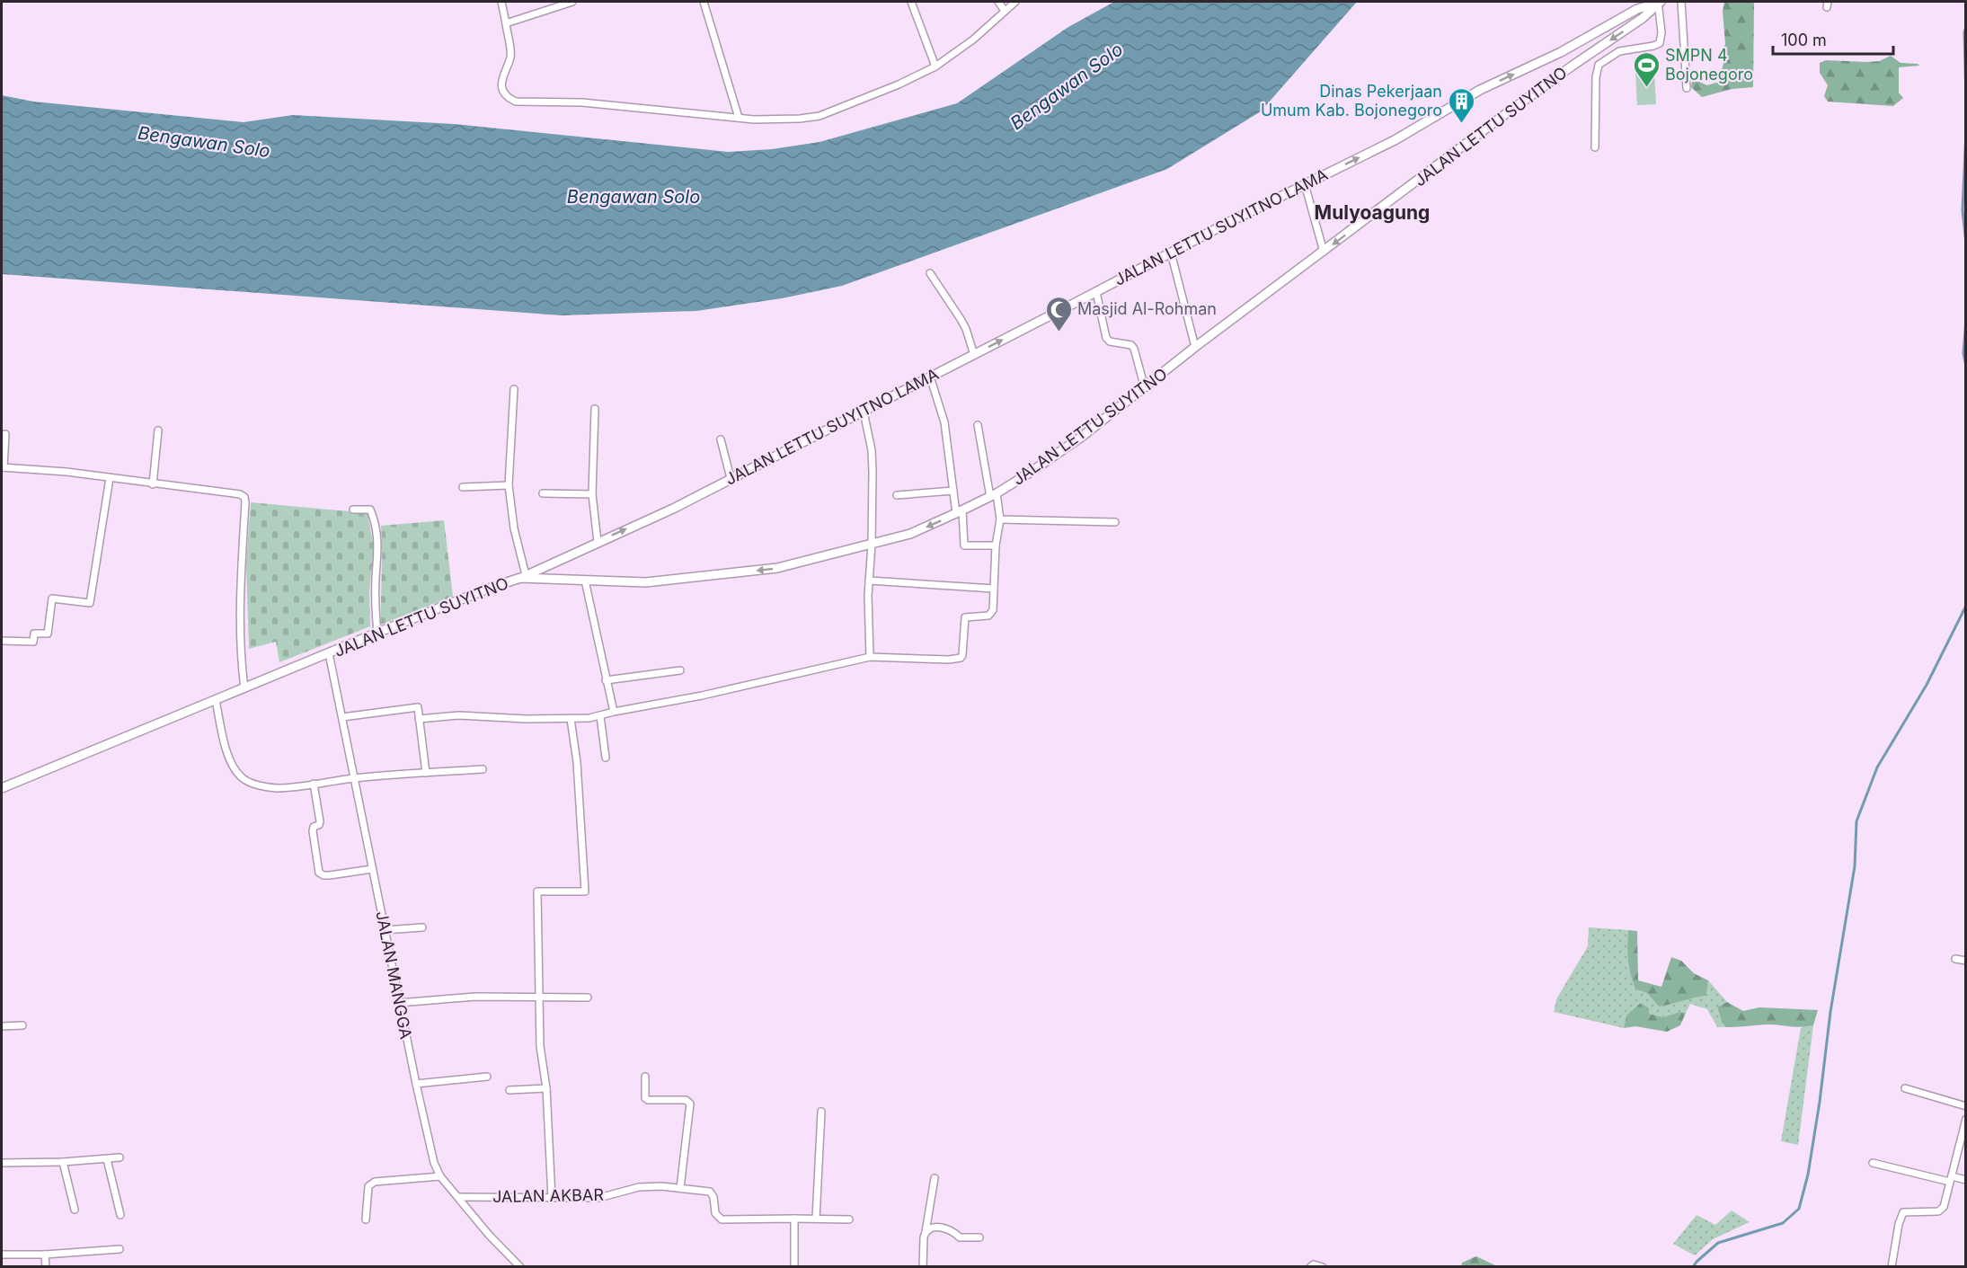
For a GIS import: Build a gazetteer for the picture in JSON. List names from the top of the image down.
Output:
{
  "streets": {
    "main road": ["JALAN LETTU SUYITNO", "JALAN LETTU SUYITNO LAMA"],
    "street": ["JALAN MANGGA", "JALAN AKBAR"]
  },
  "crossings": [
    ["JALAN LETTU SUYITNO", "JALAN LETTU SUYITNO LAMA"],
    ["JALAN LETTU SUYITNO", "JALAN MANGGA"],
    ["JALAN MANGGA", "JALAN AKBAR"]
  ],
  "one_way": ["JALAN LETTU SUYITNO", "JALAN LETTU SUYITNO LAMA"],
  "districts": ["Mulyoagung"],
  "water": ["Bengawan Solo"],
  "places": {
    "sports": ["SMPN 4 Bojonegoro"],
    "building": ["Dinas Pekerjaan Umum Kab. Bojonegoro"],
    "mosque": ["Masjid Al-Rohman"]
  },
  "scale_bar": "100 m"
}
